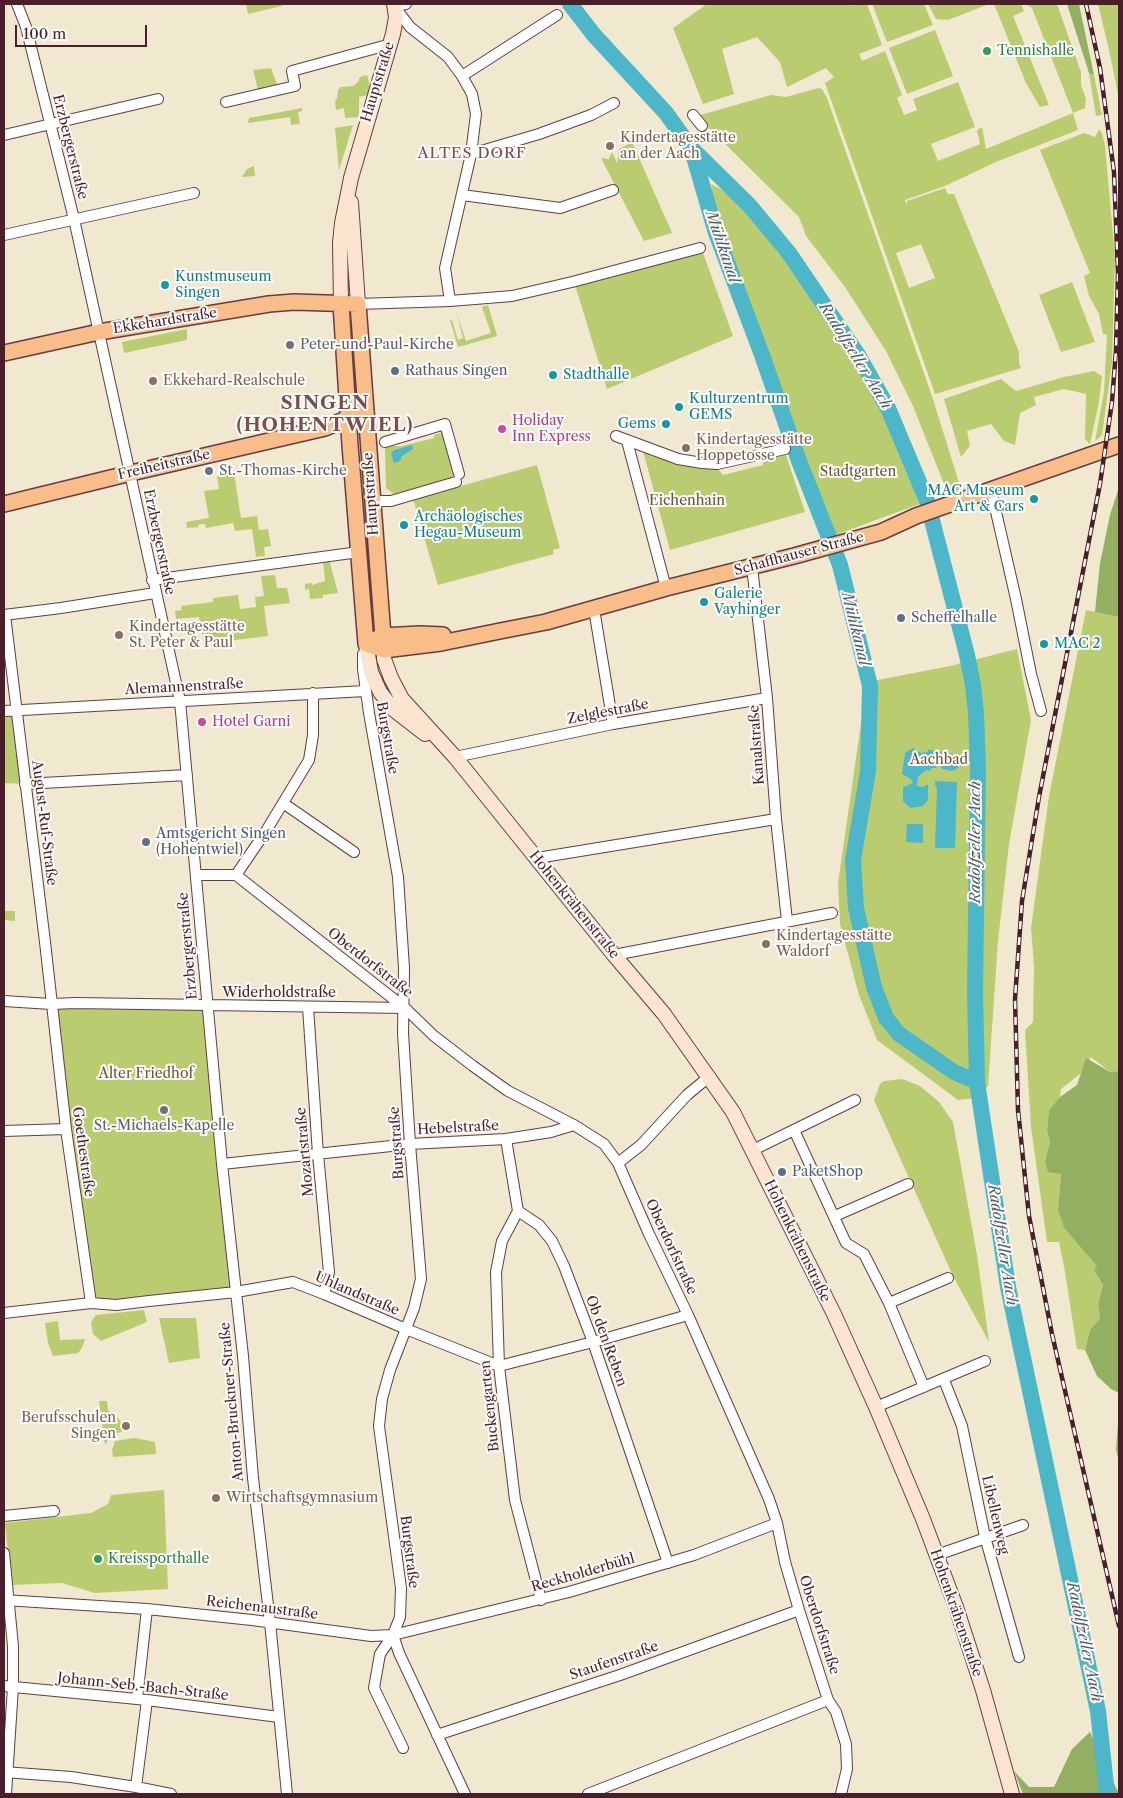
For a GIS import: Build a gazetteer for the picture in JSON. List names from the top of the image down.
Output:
{
  "streets": {
    "main road": [
      "Hauptstraße",
      "Ekkehardstraße",
      "Freiheitstraße",
      "Schaffhauser Straße",
      "Hohenkrähenstraße"
    ],
    "street": [
      "Erzbergerstraße",
      "Alemannenstraße",
      "Zelglestraße",
      "Burgstraße",
      "Kanalstraße",
      "August-Ruf-Straße",
      "Oberdorfstraße",
      "Widerholdstraße",
      "Hebelstraße",
      "Goethestraße",
      "Mozartstraße",
      "Uhlandstraße",
      "Ob den Reben",
      "Anton-Bruckner-Straße",
      "Buckengarten",
      "Libellenweg",
      "Reckholderbühl",
      "Reichenaustraße",
      "Staufenstraße",
      "Johann-Seb.-Bach-Straße"
    ]
  },
  "crossings": [
    ["Hauptstraße", "Ekkehardstraße"],
    ["Hauptstraße", "Freiheitstraße"],
    ["Hauptstraße", "Schaffhauser Straße"],
    ["Hauptstraße", "Hohenkrähenstraße"],
    ["Erzbergerstraße", "Ekkehardstraße"],
    ["Erzbergerstraße", "Freiheitstraße"],
    ["Erzbergerstraße", "Alemannenstraße"],
    ["Erzbergerstraße", "Widerholdstraße"],
    ["Erzbergerstraße", "Anton-Bruckner-Straße"],
    ["Schaffhauser Straße", "Kanalstraße"],
    ["Schaffhauser Straße", "Hohenkrähenstraße"],
    ["Alemannenstraße", "Burgstraße"],
    ["Alemannenstraße", "August-Ruf-Straße"],
    ["Alemannenstraße", "Hohenkrähenstraße"],
    ["Zelglestraße", "Kanalstraße"],
    ["Zelglestraße", "Hohenkrähenstraße"],
    ["Burgstraße", "Hohenkrähenstraße"],
    ["Burgstraße", "Oberdorfstraße"],
    ["Burgstraße", "Widerholdstraße"],
    ["Burgstraße", "Hebelstraße"],
    ["Burgstraße", "Uhlandstraße"],
    ["Burgstraße", "Reckholderbühl"],
    ["Burgstraße", "Reichenaustraße"],
    ["August-Ruf-Straße", "Widerholdstraße"],
    ["August-Ruf-Straße", "Goethestraße"],
    ["Oberdorfstraße", "Widerholdstraße"],
    ["Oberdorfstraße", "Hebelstraße"],
    ["Oberdorfstraße", "Reckholderbühl"],
    ["Oberdorfstraße", "Staufenstraße"],
    ["Widerholdstraße", "Goethestraße"],
    ["Widerholdstraße", "Mozartstraße"],
    ["Widerholdstraße", "Anton-Bruckner-Straße"],
    ["Hebelstraße", "Mozartstraße"],
    ["Hebelstraße", "Anton-Bruckner-Straße"],
    ["Goethestraße", "Uhlandstraße"],
    ["Mozartstraße", "Uhlandstraße"],
    ["Uhlandstraße", "Anton-Bruckner-Straße"],
    ["Uhlandstraße", "Buckengarten"],
    ["Ob den Reben", "Buckengarten"],
    ["Ob den Reben", "Reckholderbühl"],
    ["Anton-Bruckner-Straße", "Reichenaustraße"],
    ["Anton-Bruckner-Straße", "Johann-Seb.-Bach-Straße"],
    ["Buckengarten", "Reckholderbühl"],
    ["Reckholderbühl", "Reichenaustraße"]
  ],
  "districts": ["ALTES DORF", "SINGEN (HOHENTWIEL)"],
  "water": ["Mühlkanal", "Radolfzeller Aach"],
  "parks": [
    "Stadtgarten",
    "Eichenhain",
    "Aachbad",
    "Alter Friedhof"
  ],
  "places": [
    "Tennishalle",
    "Kindertagesstätte an der Aach",
    "Kunstmuseum Singen",
    "Peter-und-Paul-Kirche",
    "Rathaus Singen",
    "Stadthalle",
    "Ekkehard-Realschule",
    "Kulturzentrum GEMS",
    "Gems",
    "Holiday Inn Express",
    "Kindertagesstätte Hoppetosse",
    "St.-Thomas-Kirche",
    "MAC Museum Art & Cars",
    "Archäologisches Hegau-Museum",
    "Galerie Vayhinger",
    "Scheffelhalle",
    "Kindertagesstätte St. Peter & Paul",
    "MAC 2",
    "Hotel Garni",
    "Amtsgericht Singen (Hohentwiel)",
    "Kindertagesstätte Waldorf",
    "St.-Michaels-Kapelle",
    "PaketShop",
    "Berufsschulen Singen",
    "Wirtschaftsgymnasium",
    "Kreissporthalle"
  ],
  "scale_bar": "100 m"
}
